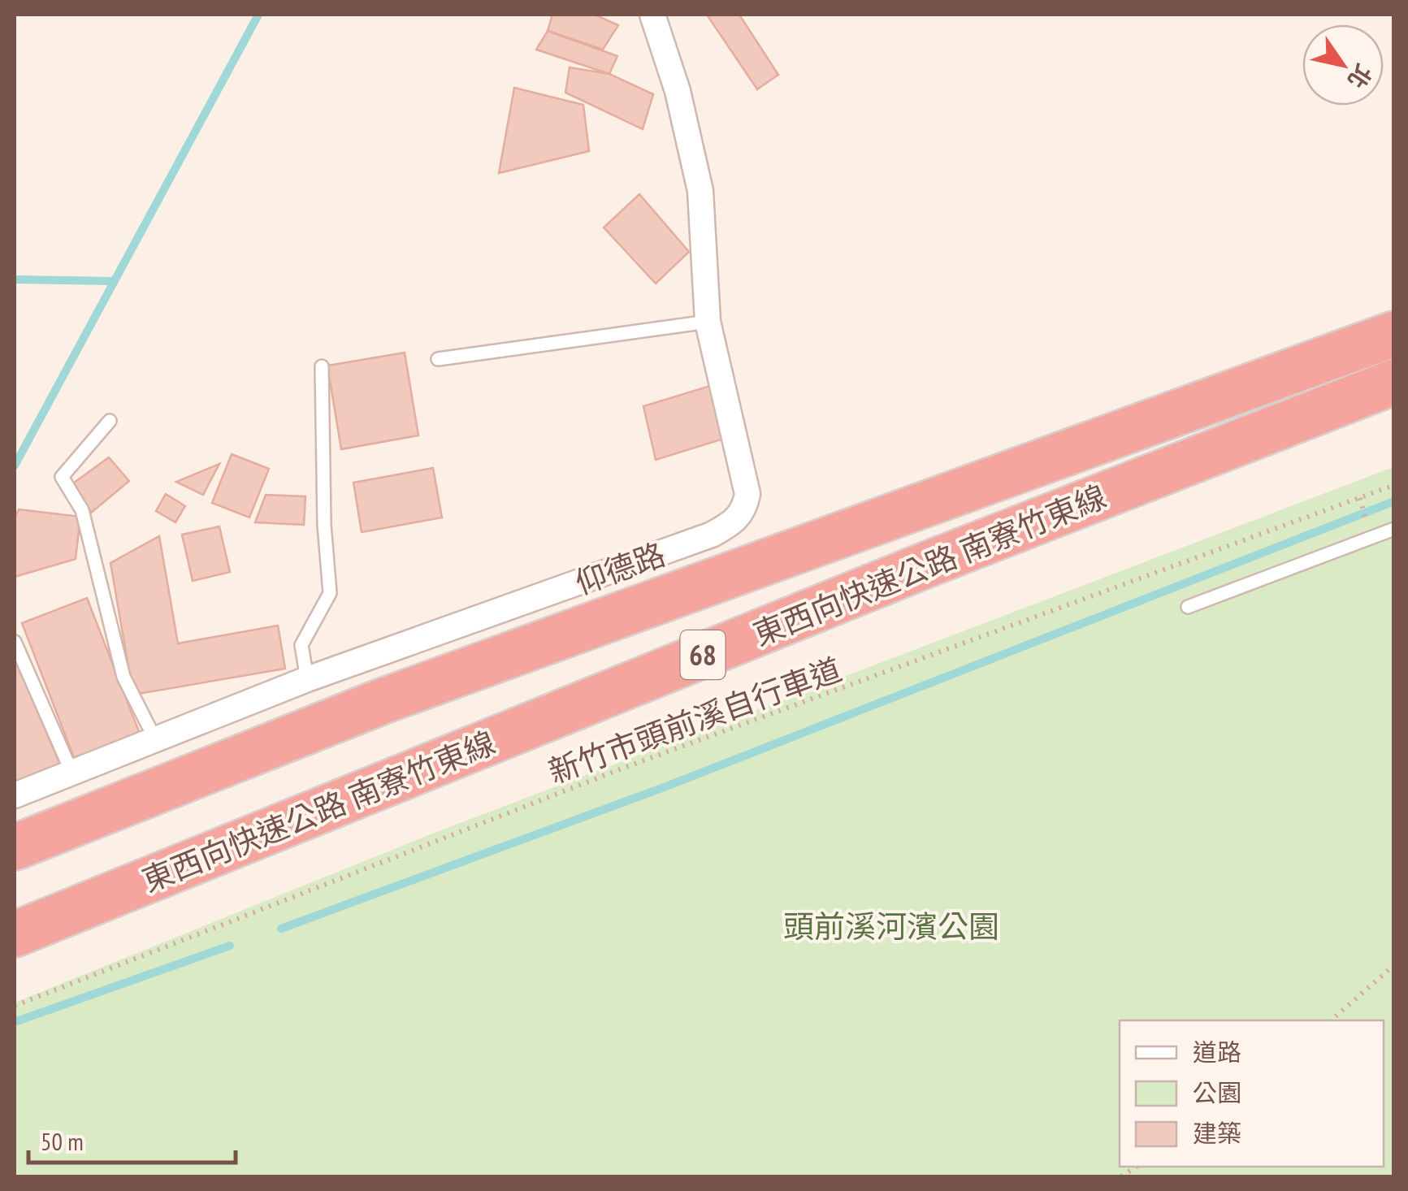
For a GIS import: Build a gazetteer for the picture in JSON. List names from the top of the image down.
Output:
{
  "streets": {
    "highway": ["東西向快速公路 南寮竹東線", "68"],
    "street": ["仰德路"],
    "path": ["新竹市頭前溪自行車道"]
  },
  "parks": ["頭前溪河濱公園"],
  "legend": ["道路", "公園", "建築"],
  "scale_bar": "50 m",
  "north": "bottom right"
}
